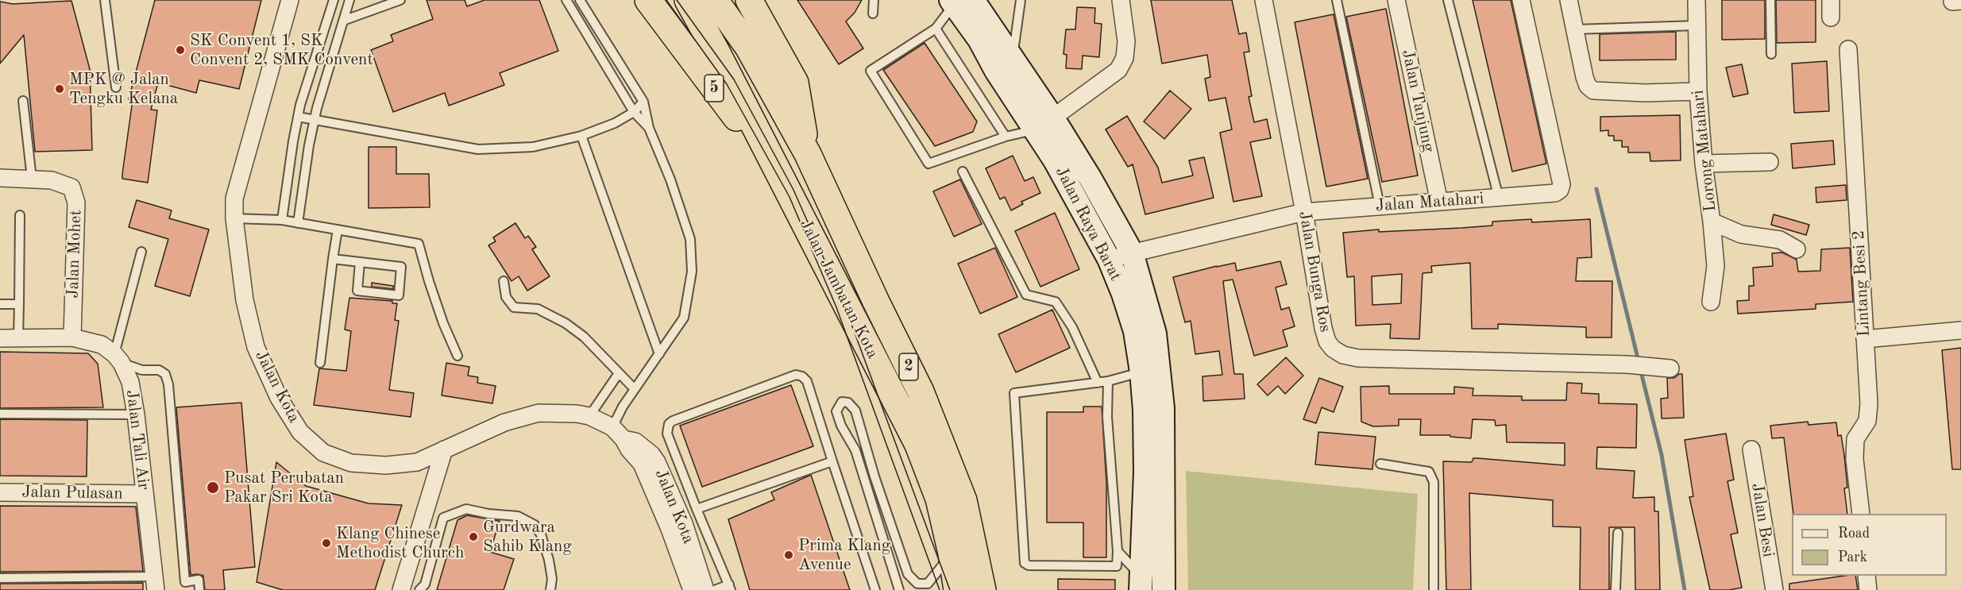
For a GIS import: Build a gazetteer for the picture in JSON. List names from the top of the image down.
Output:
{
  "streets": {
    "highway": ["5", "Jalan Jambatan Kota", "2"],
    "main road": ["Jalan Raya Barat"],
    "street": [
      "Jalan Tanjung",
      "Lorong Matahari",
      "Jalan Matahari",
      "Jalan Mohet",
      "Jalan Bunga Ros",
      "Lintang Besi 2",
      "Jalan Kota",
      "Jalan Tali Air",
      "Jalan Pulasan",
      "Jalan Besi"
    ]
  },
  "crossings": [
    ["5", "Jalan Jambatan Kota"],
    ["Jalan Tanjung", "Jalan Matahari"],
    ["Jalan Matahari", "Jalan Raya Barat"],
    ["Jalan Matahari", "Jalan Bunga Ros"],
    ["Jalan Jambatan Kota", "2"],
    ["Jalan Tali Air", "Jalan Pulasan"]
  ],
  "places": [
    "SK Convent 1, SK Convent 2, SMK Convent",
    "MPK @ Jalan Tengku Kelana",
    "Pusat Perubatan Pakar Sri Kota",
    "Gurdwara Sahib Klang",
    "Klang Chinese Methodist Church",
    "Prima Klang Avenue"
  ],
  "legend": ["Road", "Park"]
}
